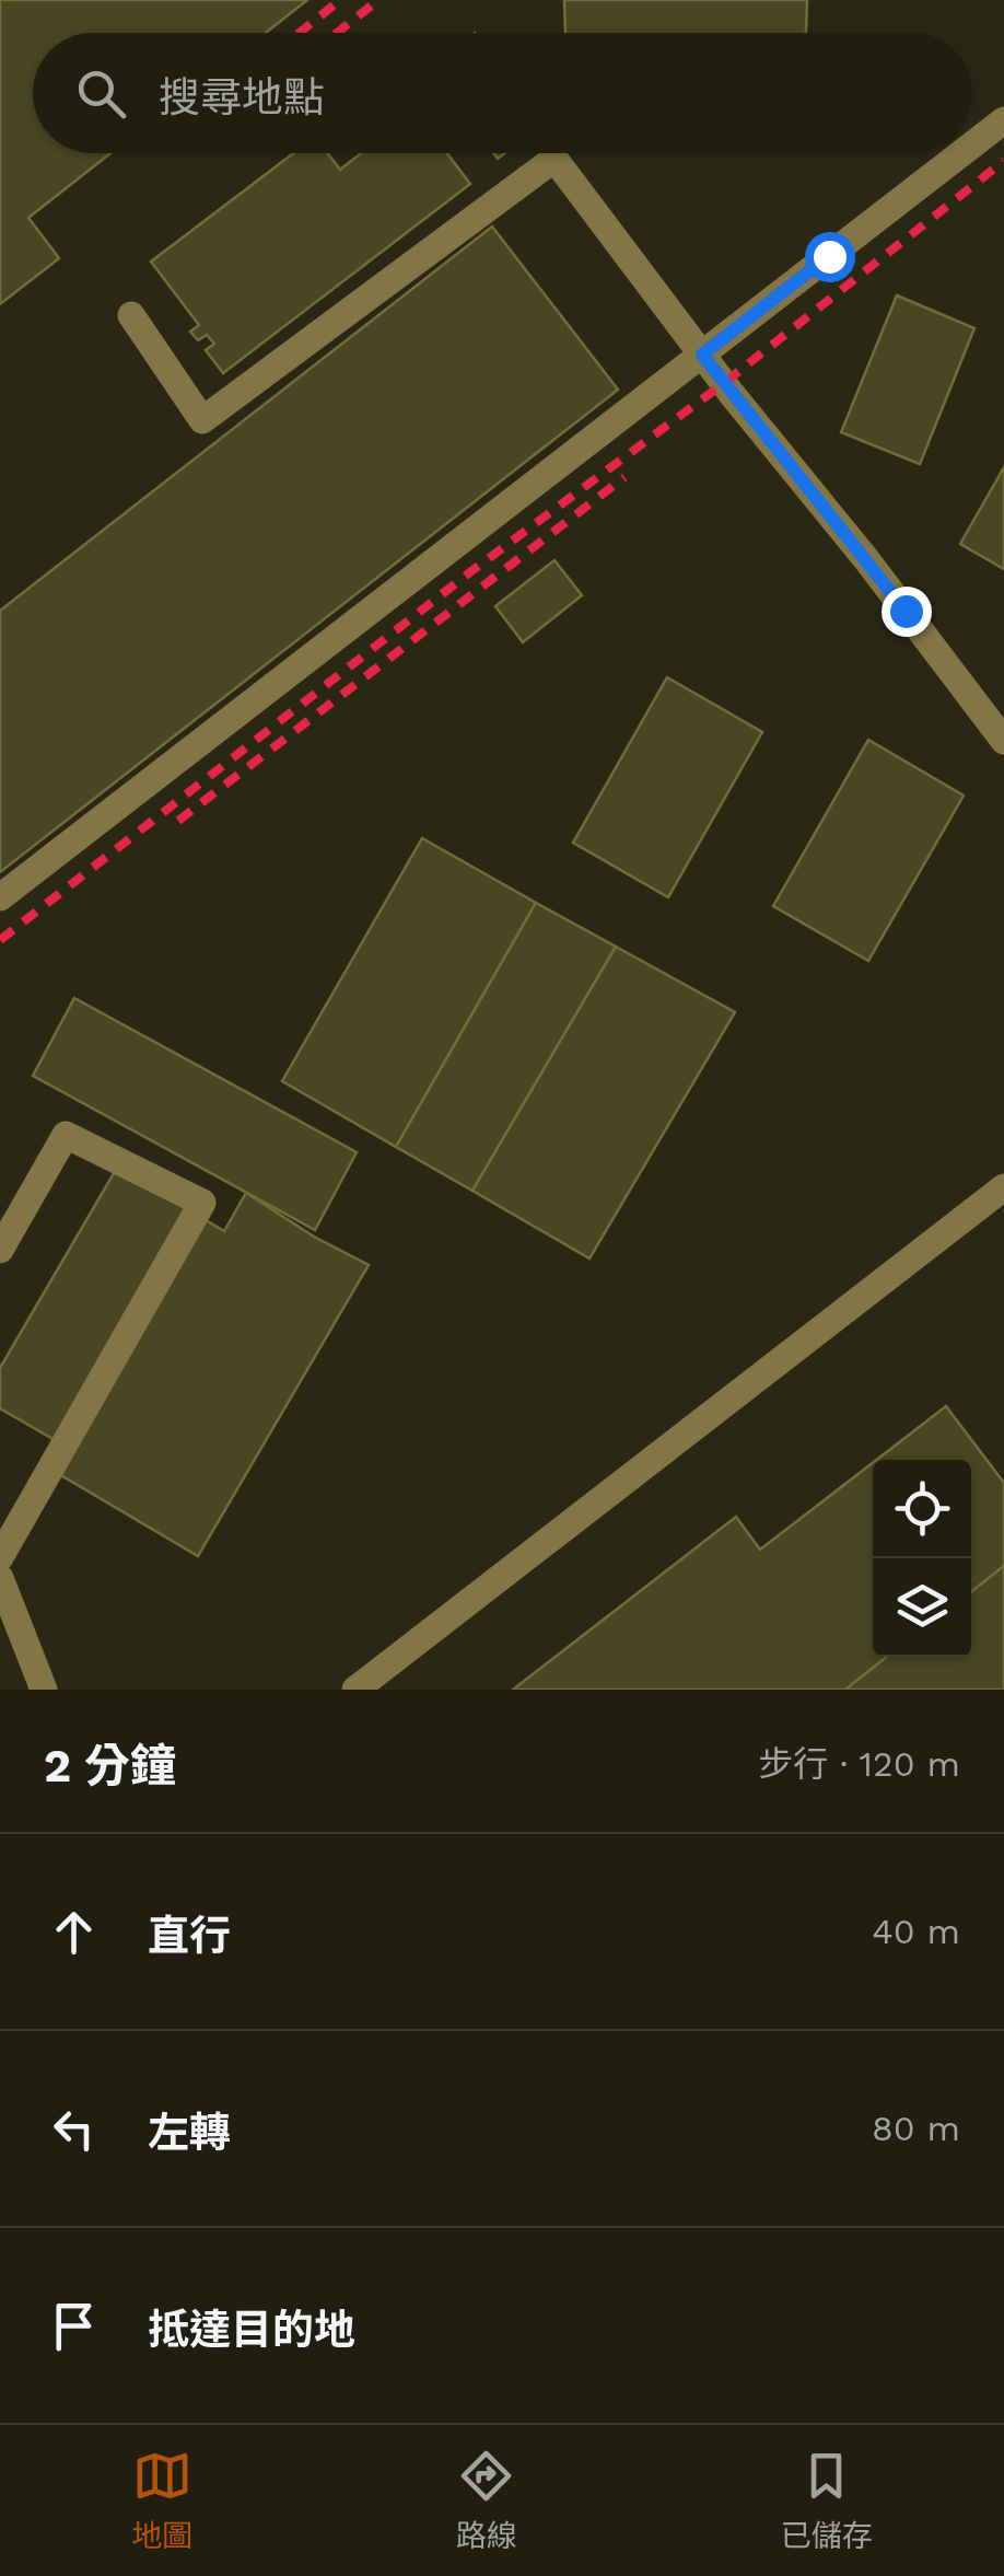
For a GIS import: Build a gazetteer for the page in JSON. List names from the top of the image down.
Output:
{
  "page": {
    "search": "搜尋地點",
    "heading": ["2 分鐘", "步行 · 120 m"],
    "list": [
      ["直行", "40 m"],
      ["左轉", "80 m"],
      "抵達目的地"
    ],
    "nav": ["地圖", "路線", "已儲存"]
  }
}
